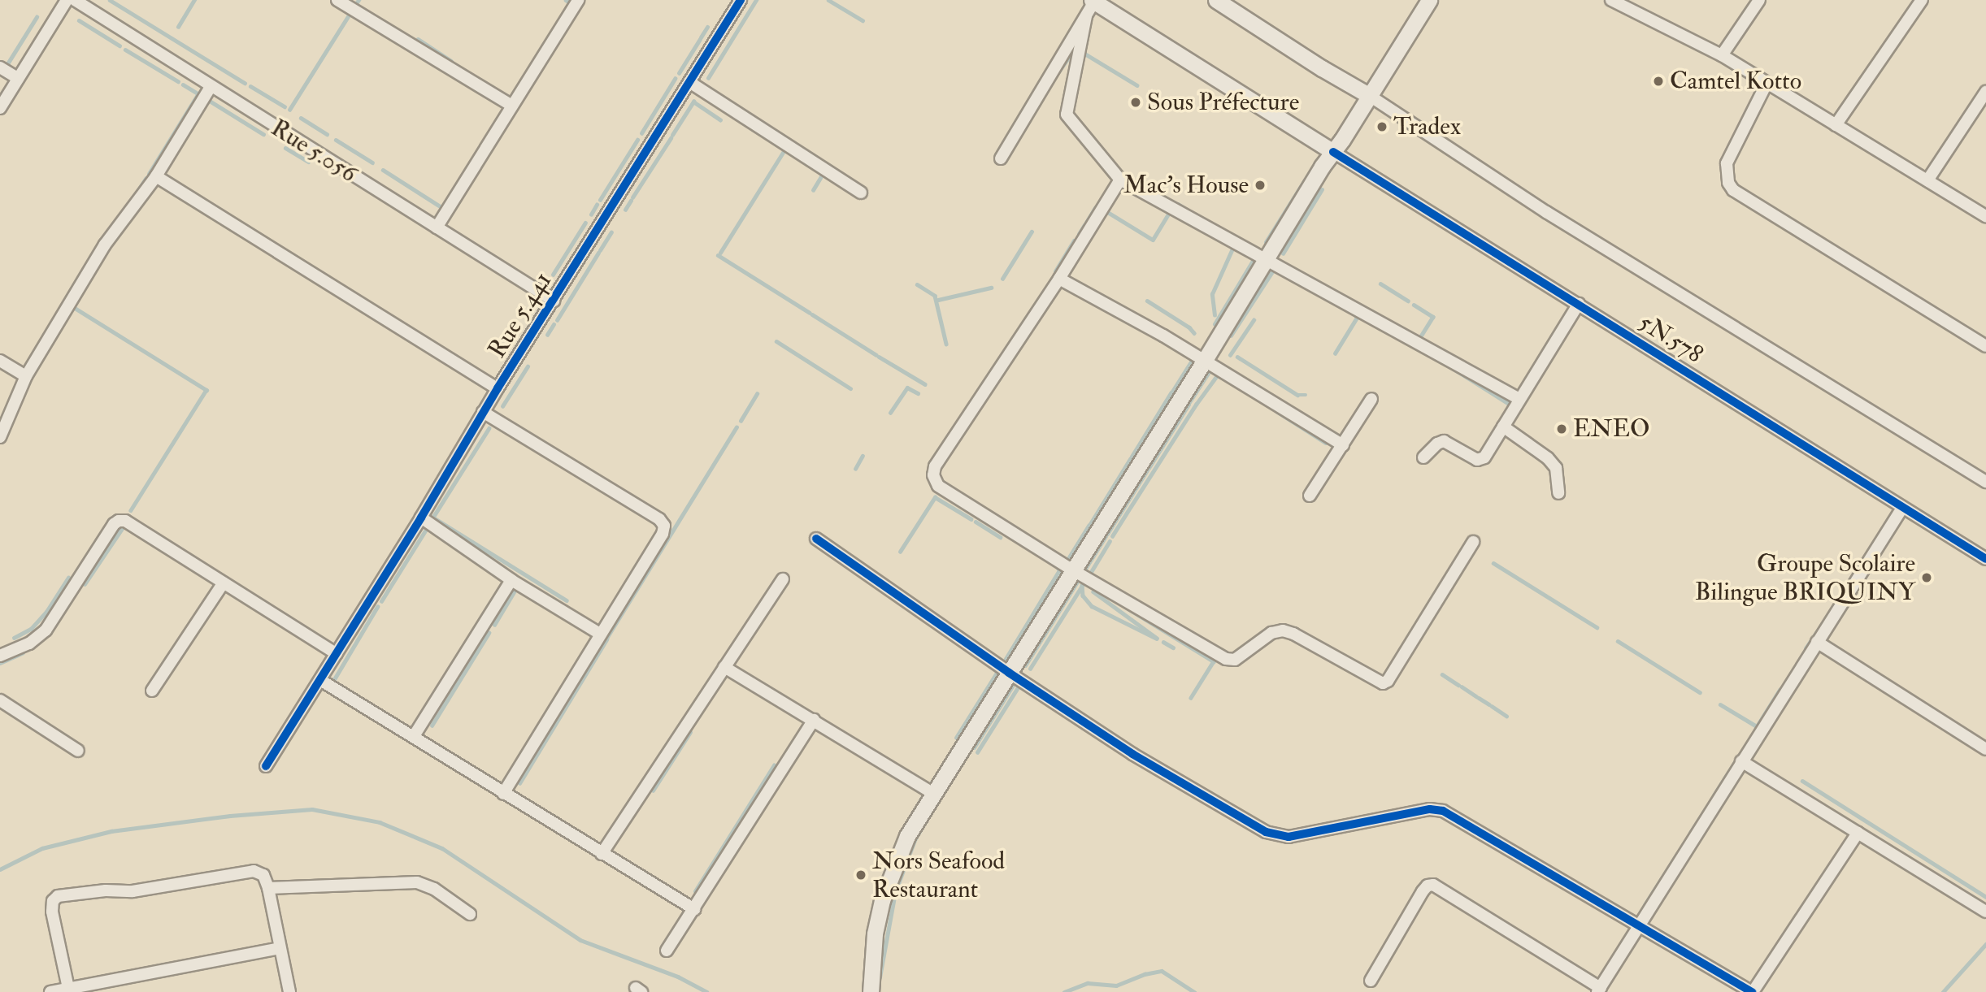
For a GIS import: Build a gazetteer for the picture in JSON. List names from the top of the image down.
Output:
{
  "streets": {
    "street": ["Rue 5.056", "Rue 5.441", "5N.578"]
  },
  "crossings": [
    ["Rue 5.056", "Rue 5.441"]
  ],
  "places": [
    "Camtel Kotto",
    "Sous Préfecture",
    "Tradex",
    "Mac’s House",
    "ENEO",
    "Groupe Scolaire Bilingue BRIQUINY",
    "Nors Seafood Restaurant"
  ]
}
